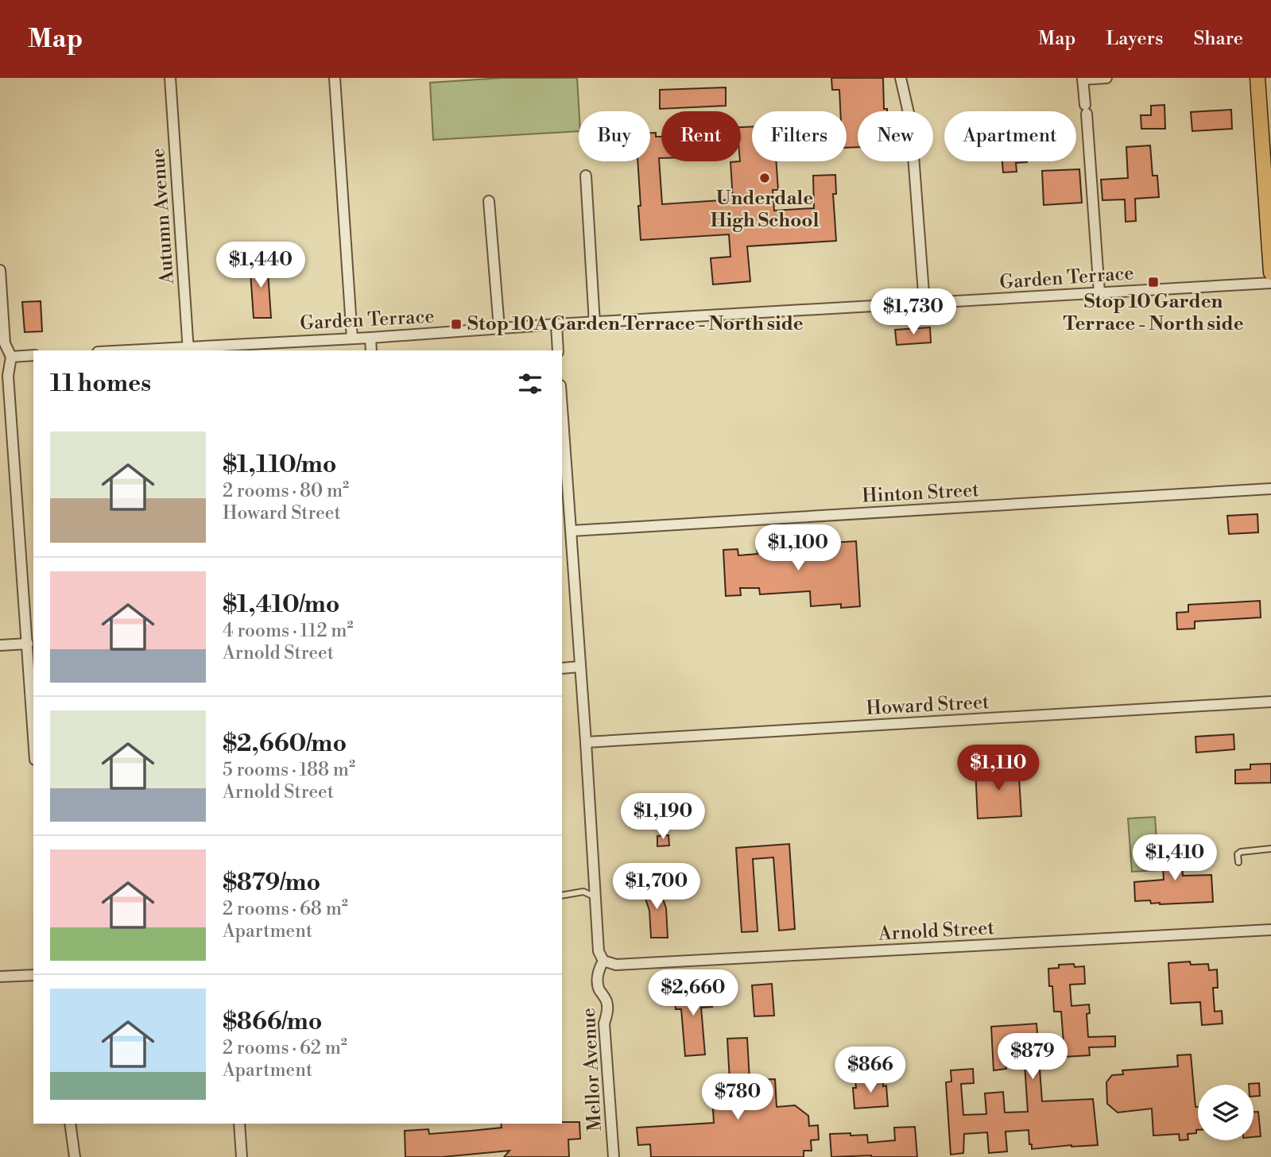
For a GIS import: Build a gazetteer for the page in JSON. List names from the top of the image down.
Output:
{
  "streets": {
    "street": [
      "Autumn Avenue",
      "Garden Terrace",
      "Hinton Street",
      "Howard Street",
      "Arnold Street",
      "Mellor Avenue"
    ]
  },
  "crossings": [
    ["Autumn Avenue", "Garden Terrace"],
    ["Hinton Street", "Mellor Avenue"],
    ["Howard Street", "Mellor Avenue"],
    ["Arnold Street", "Mellor Avenue"]
  ],
  "places": {
    "other": ["Underdale High School"],
    "transit": ["Stop 10 Garden Terrace - North side", "Stop 10A Garden Terrace - North side"]
  },
  "page": {
    "header": "Map",
    "nav": ["Map", "Layers", "Share"],
    "chip": [
      "Buy",
      "Rent",
      "Filters",
      "New",
      "Apartment"
    ],
    "price": [
      "$1,440",
      "$1,730",
      "$1,100",
      "$1,110",
      "$1,190",
      "$1,410",
      "$1,700",
      "$2,660",
      "$879",
      "$866",
      "$780"
    ],
    "heading": "11 homes",
    "list": [
      {
        "name": "$1,110/mo",
        "note": "2 rooms · 80 m² · Howard Street"
      },
      {
        "name": "$1,410/mo",
        "note": "4 rooms · 112 m² · Arnold Street"
      },
      {
        "name": "$2,660/mo",
        "note": "5 rooms · 188 m² · Arnold Street"
      },
      {
        "name": "$879/mo",
        "note": "2 rooms · 68 m² · Apartment"
      },
      {
        "name": "$866/mo",
        "note": "2 rooms · 62 m² · Apartment"
      }
    ]
  }
}
